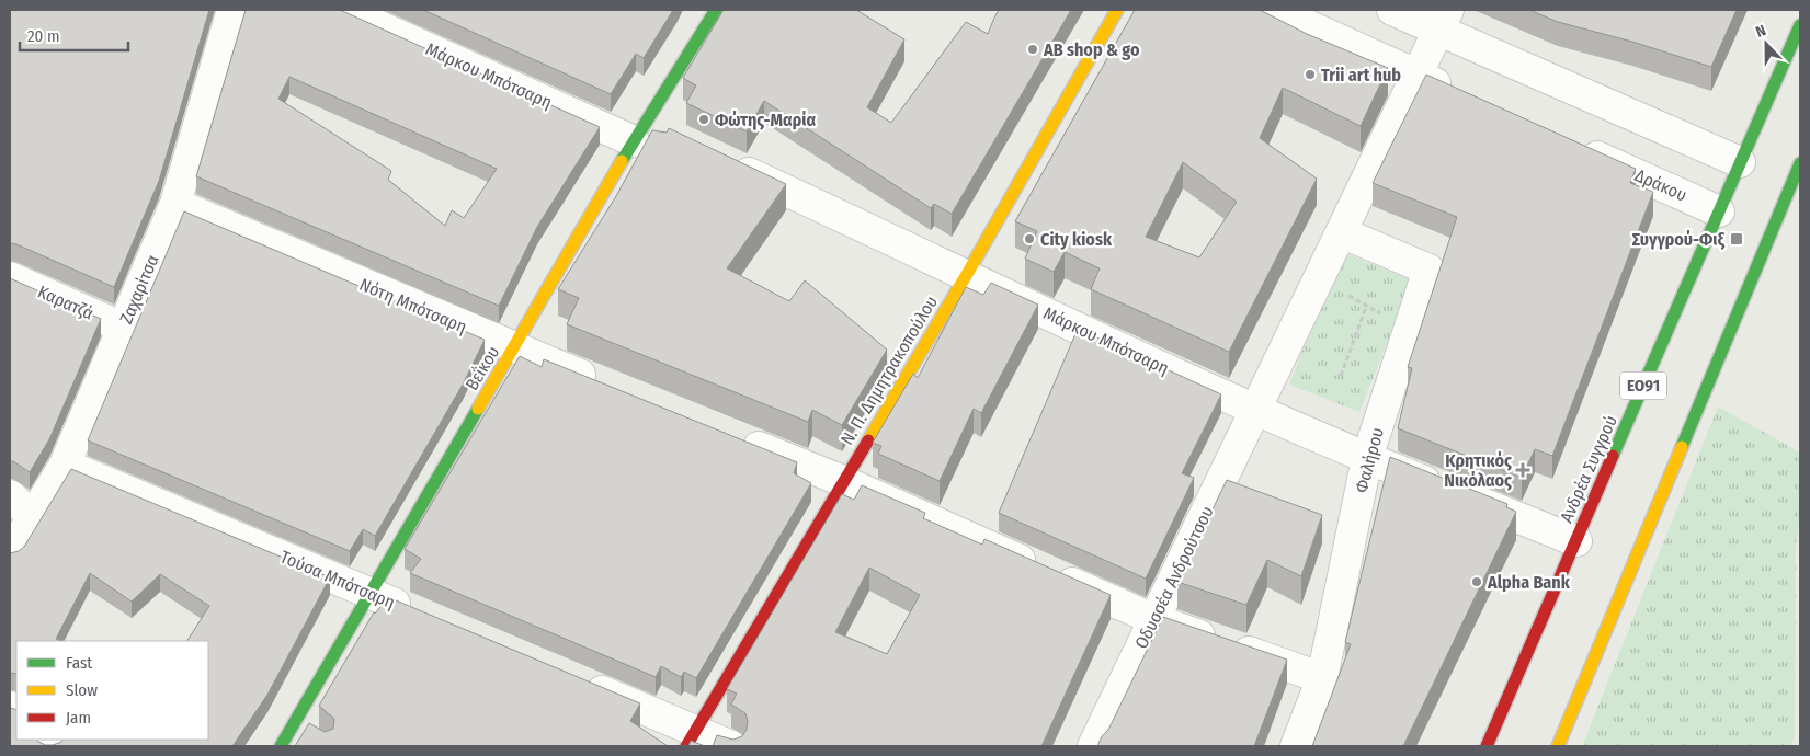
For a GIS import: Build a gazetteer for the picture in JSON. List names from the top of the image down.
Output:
{
  "streets": {
    "main road": [
      "Βεΐκου",
      "Ν. Π. Δημητρακοπούλου",
      "ΕΟ91",
      "Ανδρέα Συγγρού"
    ],
    "street": [
      "Μάρκου Μπότσαρη",
      "Δράκου",
      "Ζαχαρίτσα",
      "Καρατζά",
      "Νότη Μπότσαρη",
      "Φαλήρου",
      "Οδυσσέα Ανδρούτσου",
      "Τούσα Μπότσαρη"
    ]
  },
  "crossings": [
    ["Μάρκου Μπότσαρη", "Βεΐκου"],
    ["Μάρκου Μπότσαρη", "Ν. Π. Δημητρακοπούλου"],
    ["Μάρκου Μπότσαρη", "Φαλήρου"],
    ["Μάρκου Μπότσαρη", "Ανδρέα Συγγρού"],
    ["Μάρκου Μπότσαρη", "Οδυσσέα Ανδρούτσου"],
    ["Δράκου", "Ανδρέα Συγγρού"],
    ["Ζαχαρίτσα", "Καρατζά"],
    ["Ζαχαρίτσα", "Νότη Μπότσαρη"],
    ["Ζαχαρίτσα", "Τούσα Μπότσαρη"],
    ["Νότη Μπότσαρη", "Βεΐκου"],
    ["Βεΐκου", "Τούσα Μπότσαρη"]
  ],
  "places": {
    "other": [
      "AB shop & go",
      "Trii art hub",
      "Φώτης-Μαρία",
      "City kiosk",
      "Alpha Bank"
    ],
    "transit": ["Συγγρού-Φιξ"],
    "health": ["Κρητικός Νικόλαος"]
  },
  "legend": ["Fast", "Slow", "Jam"],
  "scale_bar": "20 m",
  "north": "top"
}
